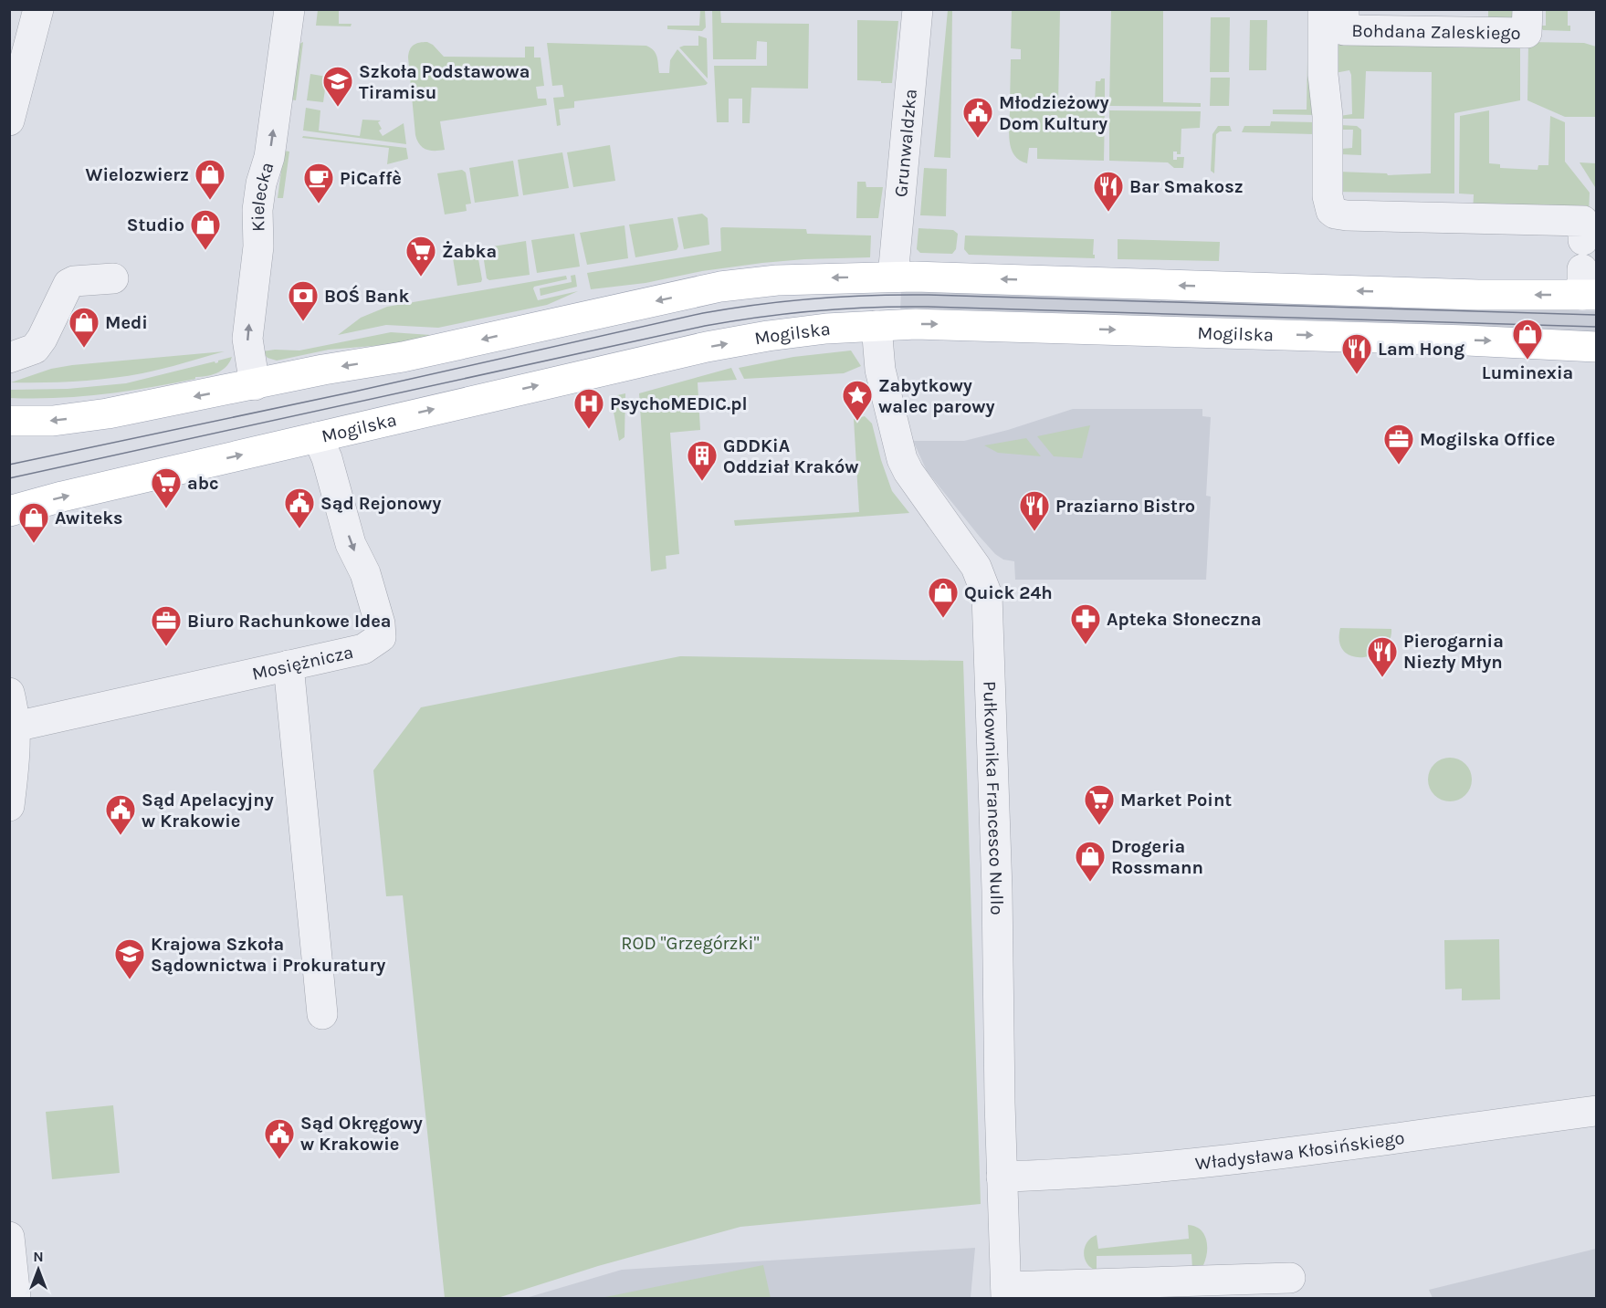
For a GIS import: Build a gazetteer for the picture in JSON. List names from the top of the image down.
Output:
{
  "streets": {
    "main road": ["Mogilska"],
    "street": [
      "Bohdana Zaleskiego",
      "Grunwaldzka",
      "Kielecka",
      "Mosiężnicza",
      "Pułkownika Francesco Nullo",
      "Władysława Kłosińskiego"
    ]
  },
  "crossings": [
    ["Mogilska", "Mosiężnicza"],
    ["Mogilska", "Pułkownika Francesco Nullo"],
    ["Pułkownika Francesco Nullo", "Władysława Kłosińskiego"]
  ],
  "one_way": ["Kielecka"],
  "parks": ["ROD \"Grzegórzki\""],
  "places": {
    "school or university": ["Szkoła Podstawowa Tiramisu", "Krajowa Szkoła Sądownictwa i Prokuratury"],
    "public building": [
      "Młodzieżowy Dom Kultury",
      "Sąd Rejonowy",
      "Sąd Apelacyjny w Krakowie",
      "Sąd Okręgowy w Krakowie"
    ],
    "shop": [
      "Wielozwierz",
      "Studio",
      "Medi",
      "Luminexia",
      "Awiteks",
      "Quick 24h",
      "Drogeria Rossmann"
    ],
    "cafe": ["PiCaffè"],
    "restaurant": [
      "Bar Smakosz",
      "Lam Hong",
      "Praziarno Bistro",
      "Pierogarnia Niezły Młyn"
    ],
    "supermarket": ["Żabka", "abc", "Market Point"],
    "bank": ["BOŚ Bank"],
    "place": ["Zabytkowy walec parowy"],
    "hospital": ["PsychoMEDIC.pl"],
    "office": ["Mogilska Office", "Biuro Rachunkowe Idea"],
    "building": ["GDDKiA Oddział Kraków"],
    "pharmacy": ["Apteka Słoneczna"]
  },
  "north": "top"
}
